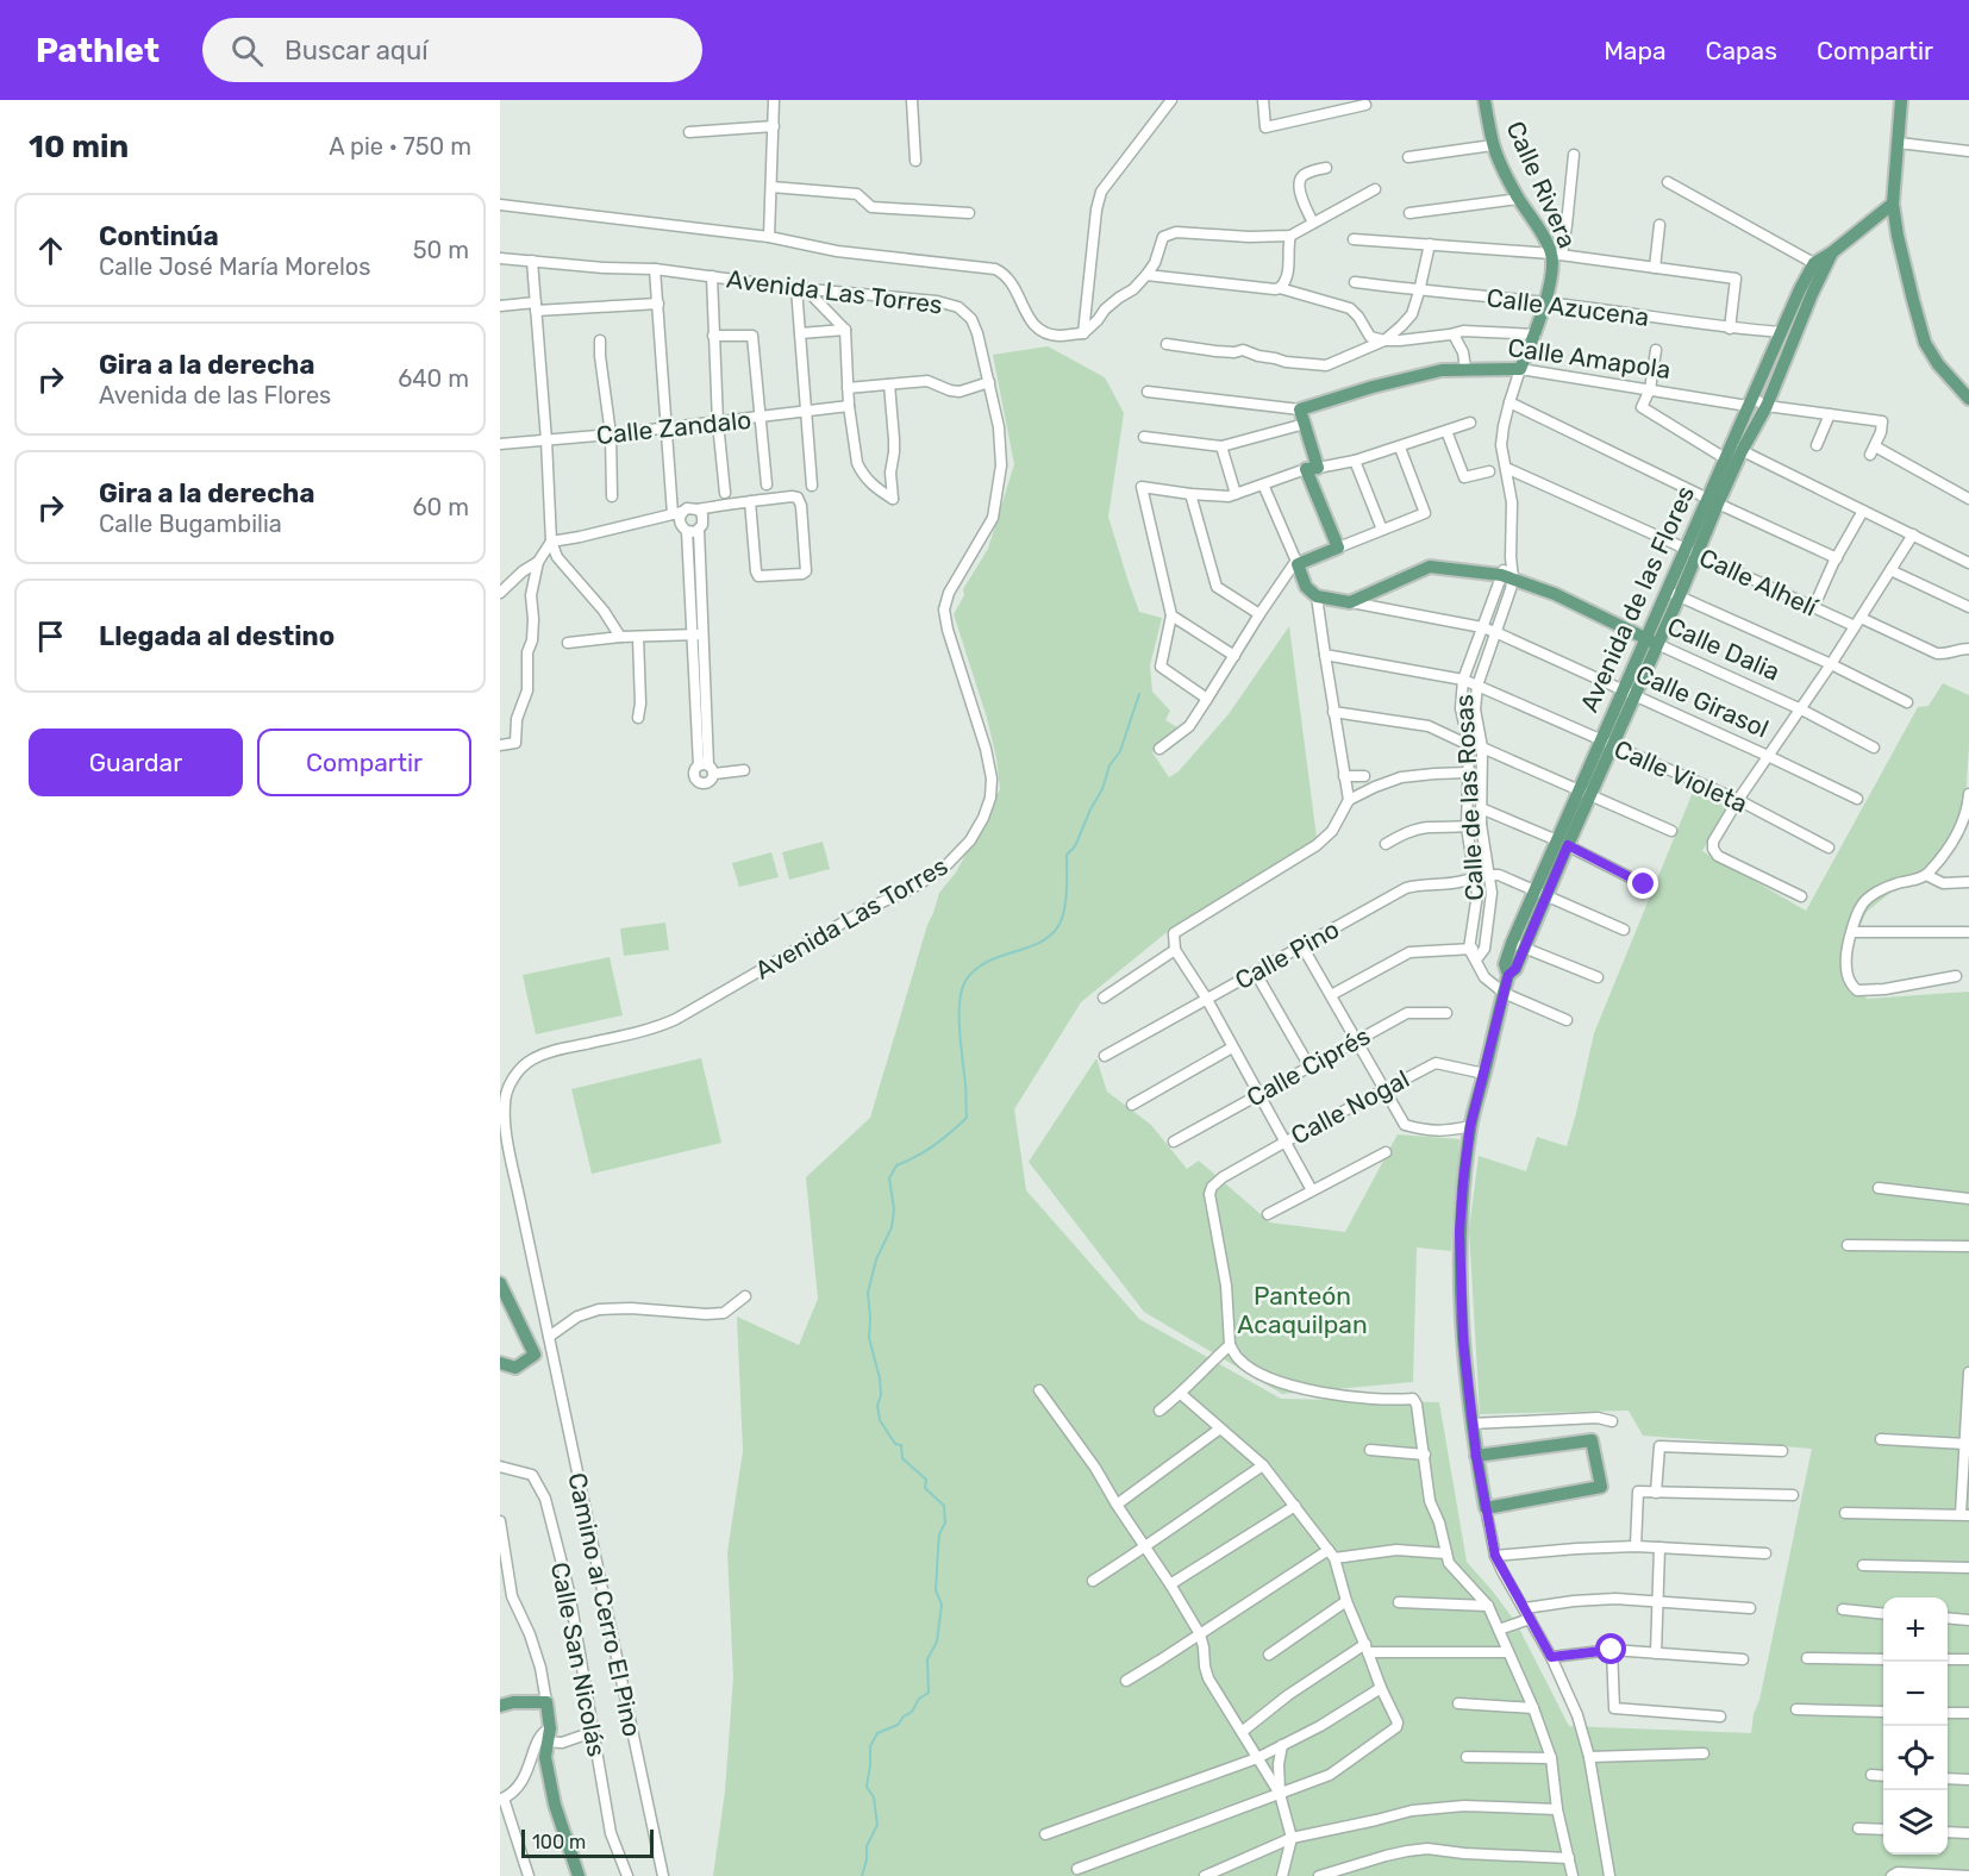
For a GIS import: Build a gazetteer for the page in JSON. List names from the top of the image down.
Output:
{
  "streets": {
    "main road": [
      "Calle Rivera",
      "Calle Amapola",
      "Avenida de las Flores",
      "Calle Dalia",
      "Calle Girasol"
    ],
    "street": [
      "Avenida Las Torres",
      "Calle Azucena",
      "Calle Zandalo",
      "Calle Alhelí",
      "Calle Violeta",
      "Calle de las Rosas",
      "Calle Pino",
      "Calle Ciprés",
      "Calle Nogal",
      "Camino al Cerro El Pino",
      "Calle San Nicolás"
    ]
  },
  "crossings": [
    ["Calle Rivera", "Calle Azucena"],
    ["Calle Rivera", "Calle Amapola"],
    ["Calle Rivera", "Calle de las Rosas"],
    ["Avenida Las Torres", "Camino al Cerro El Pino"],
    ["Calle Azucena", "Avenida de las Flores"],
    ["Calle Amapola", "Avenida de las Flores"],
    ["Calle Amapola", "Calle de las Rosas"],
    ["Calle Alhelí", "Avenida de las Flores"],
    ["Calle Alhelí", "Calle de las Rosas"],
    ["Avenida de las Flores", "Calle Dalia"],
    ["Avenida de las Flores", "Calle Girasol"],
    ["Avenida de las Flores", "Calle Violeta"],
    ["Avenida de las Flores", "Calle Nogal"],
    ["Calle Dalia", "Calle Girasol"],
    ["Calle Dalia", "Calle de las Rosas"],
    ["Calle Girasol", "Calle de las Rosas"],
    ["Calle Violeta", "Calle de las Rosas"],
    ["Calle de las Rosas", "Calle Pino"]
  ],
  "parks": ["Panteón Acaquilpan"],
  "scale_bar": "100 m",
  "page": {
    "header": "Pathlet",
    "search": "Buscar aquí",
    "nav": ["Mapa", "Capas", "Compartir"],
    "heading": ["10 min", "A pie · 750 m"],
    "list": [
      ["Continúa", "Calle José María Morelos", "50 m"],
      ["Gira a la derecha", "Avenida de las Flores", "640 m"],
      ["Gira a la derecha", "Calle Bugambilia", "60 m"],
      "Llegada al destino"
    ],
    "buttons": ["Guardar", "Compartir"],
    "map_buttons": ["+", "−"],
    "scale": "100 m"
  }
}
